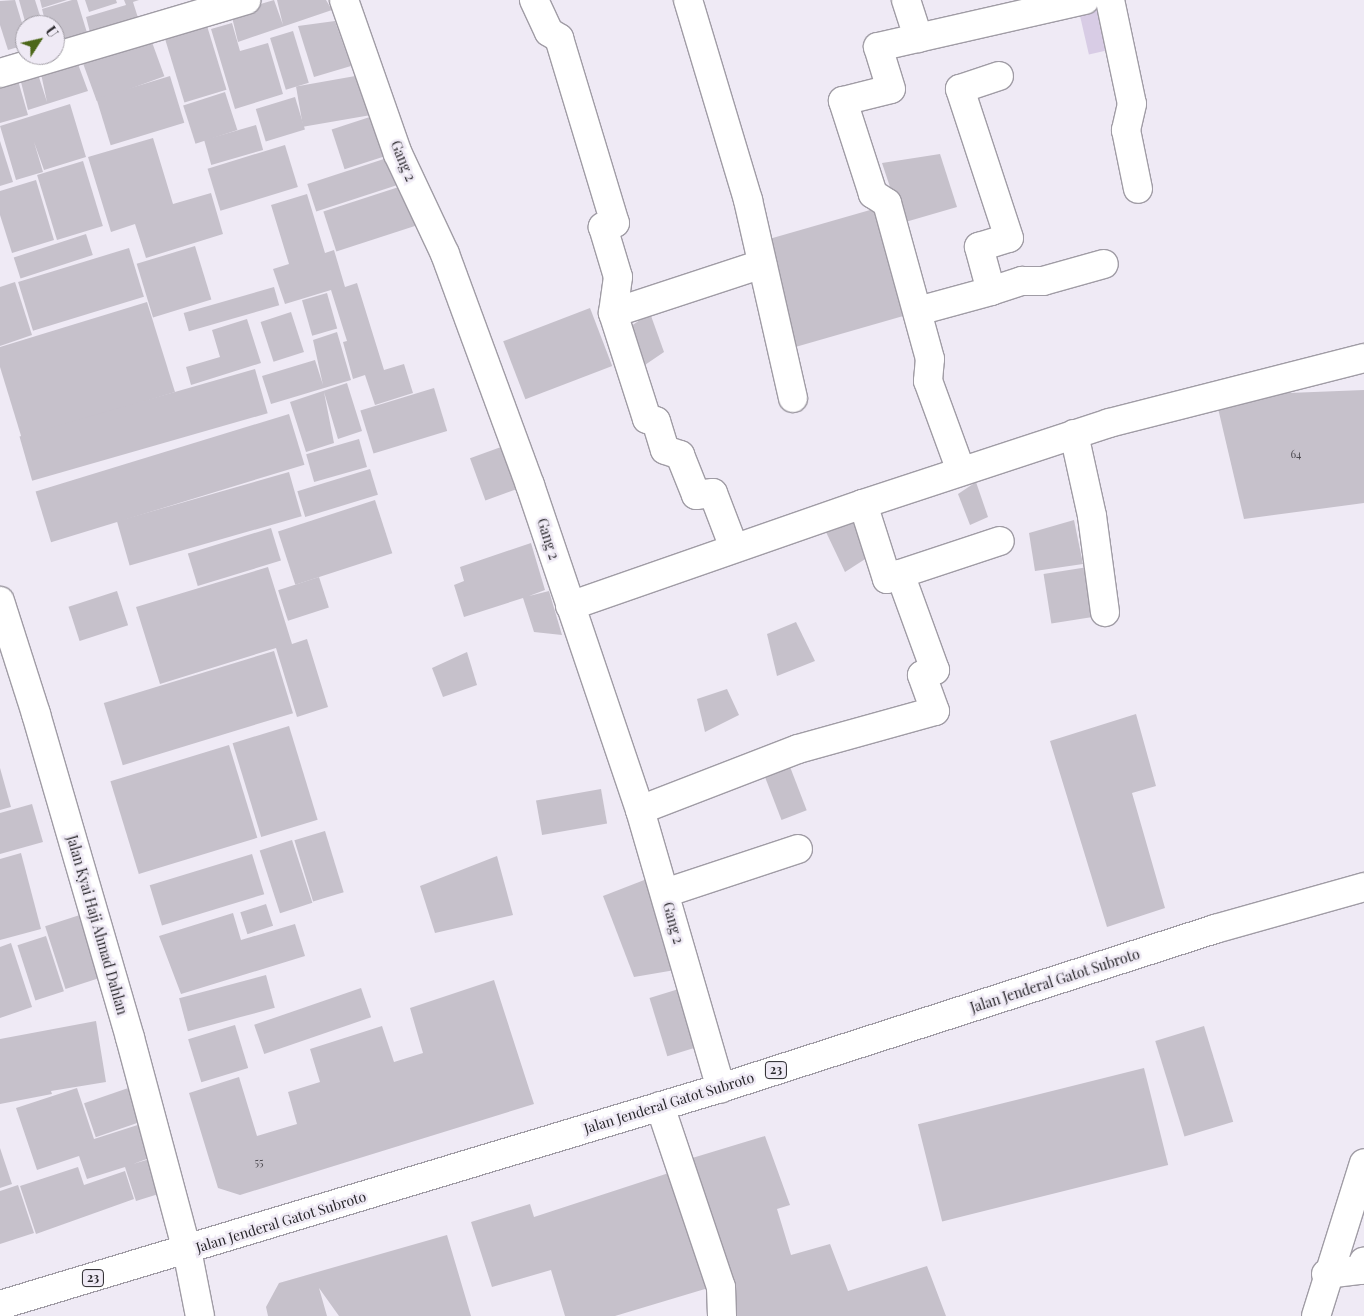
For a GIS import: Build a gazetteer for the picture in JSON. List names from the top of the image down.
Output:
{
  "streets": {
    "main road": [
      "Gang 2",
      "Jalan Kyai Haji Ahmad Dahlan",
      "Jalan Jenderal Gatot Subroto",
      "23"
    ]
  },
  "crossings": [
    ["Gang 2", "Jalan Jenderal Gatot Subroto"],
    ["Jalan Kyai Haji Ahmad Dahlan", "Jalan Jenderal Gatot Subroto"]
  ],
  "house_numbers": ["64", "55"],
  "north": "top right"
}
